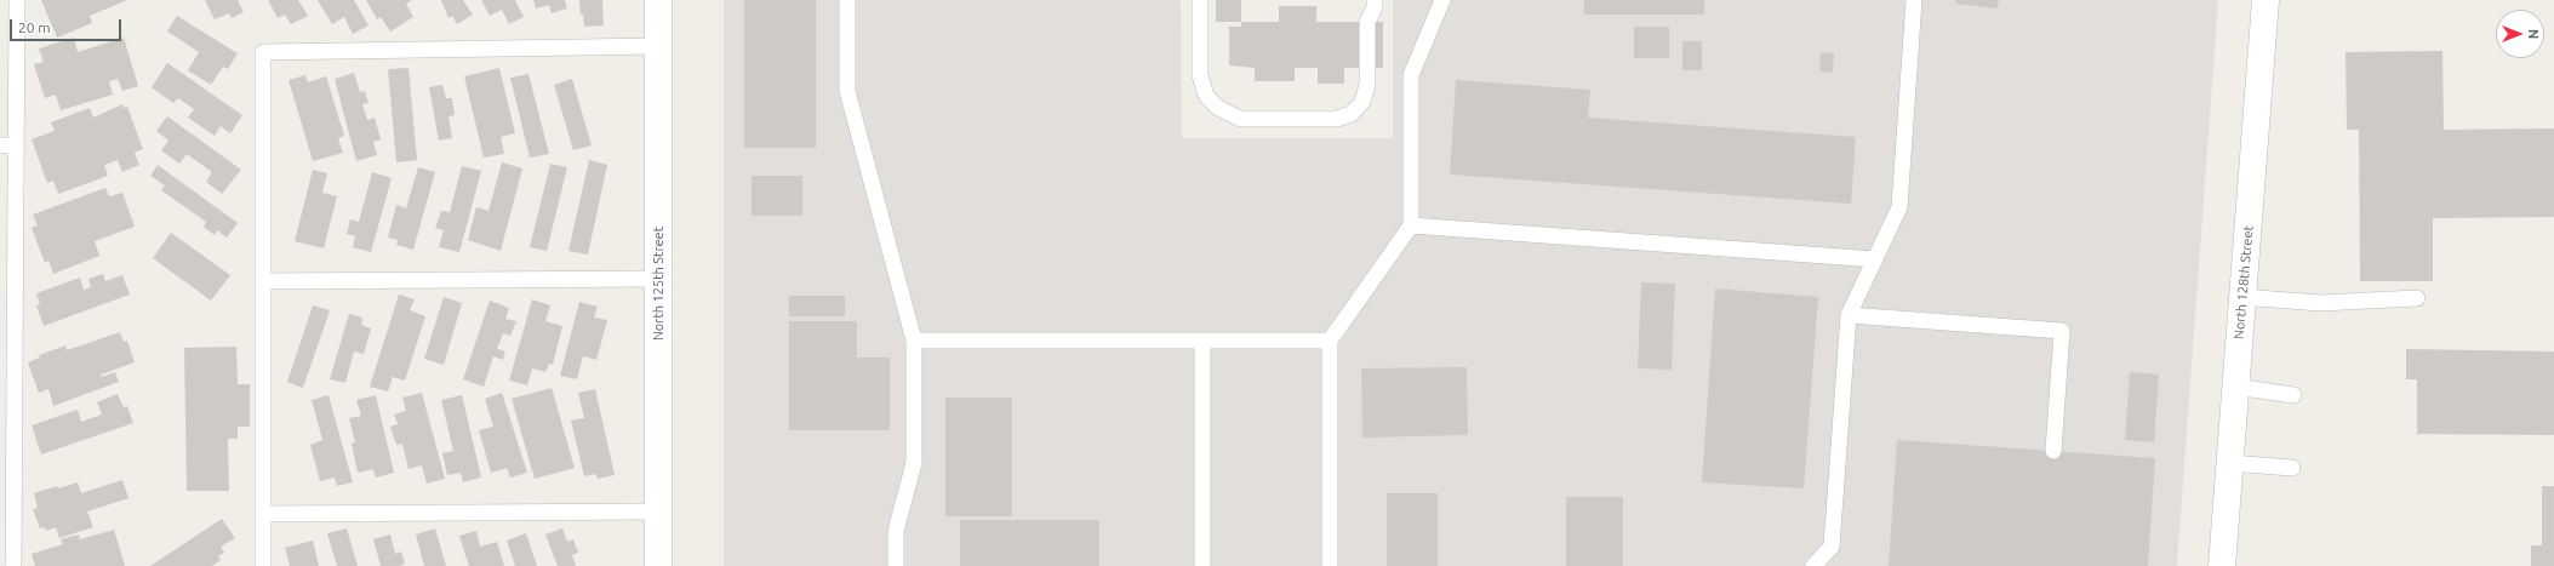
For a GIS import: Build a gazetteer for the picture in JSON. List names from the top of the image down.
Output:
{
  "streets": {
    "street": ["North 128th Street", "North 125th Street"]
  },
  "scale_bar": "20 m",
  "north": "right"
}
